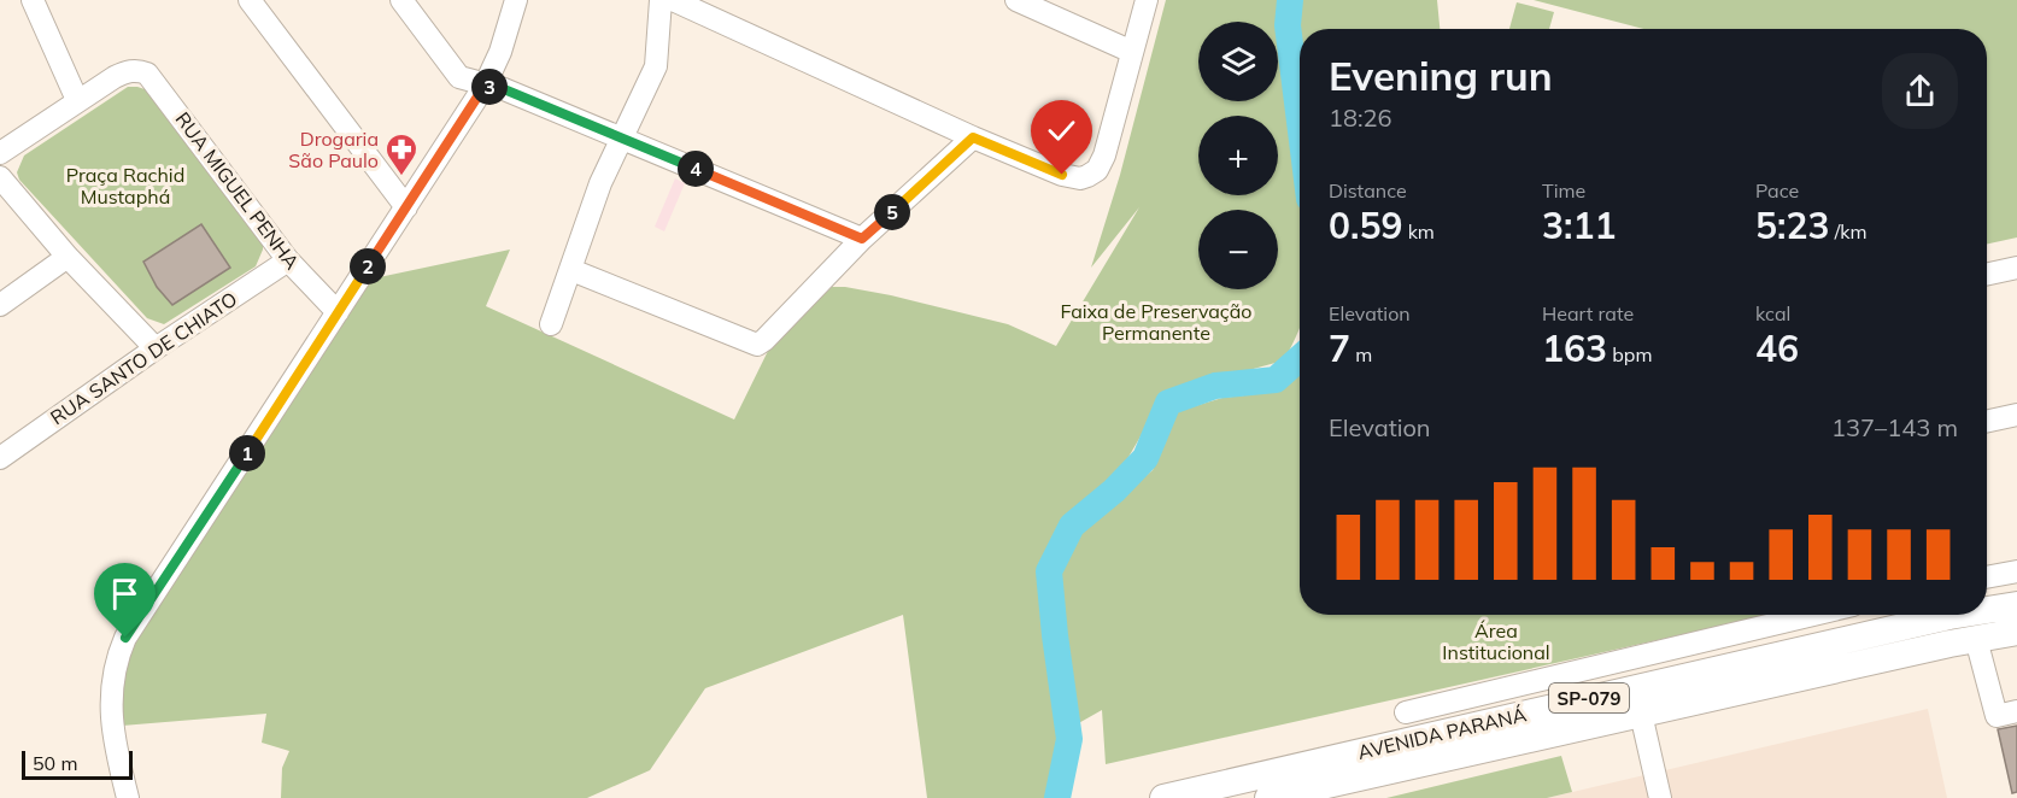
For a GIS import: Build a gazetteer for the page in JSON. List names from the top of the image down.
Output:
{
  "streets": {
    "main road": ["SP-079", "AVENIDA PARANÁ"],
    "street": ["RUA MIGUEL PENHA", "RUA SANTO DE CHIATO"]
  },
  "crossings": [
    ["RUA MIGUEL PENHA", "RUA SANTO DE CHIATO"]
  ],
  "parks": ["Praça Rachid Mustaphá", "Faixa de Preservação Permanente", "Área Institucional"],
  "places": {
    "pharmacy": ["Drogaria São Paulo"]
  },
  "scale_bar": "50 m",
  "page": {
    "map_buttons": ["+", "−"],
    "heading": ["Evening run", "18:26"],
    "pins": [
      "3",
      "4",
      "5",
      "2",
      "1"
    ],
    "stats": [
      ["Distance", "0.59 km"],
      ["Time", "3:11"],
      ["Pace", "5:23 /km"],
      ["Elevation", "7 m"],
      ["Heart rate", "163 bpm"],
      ["kcal", "46"]
    ],
    "chart": ["Elevation", "137–143 m"],
    "scale": "50 m"
  }
}
